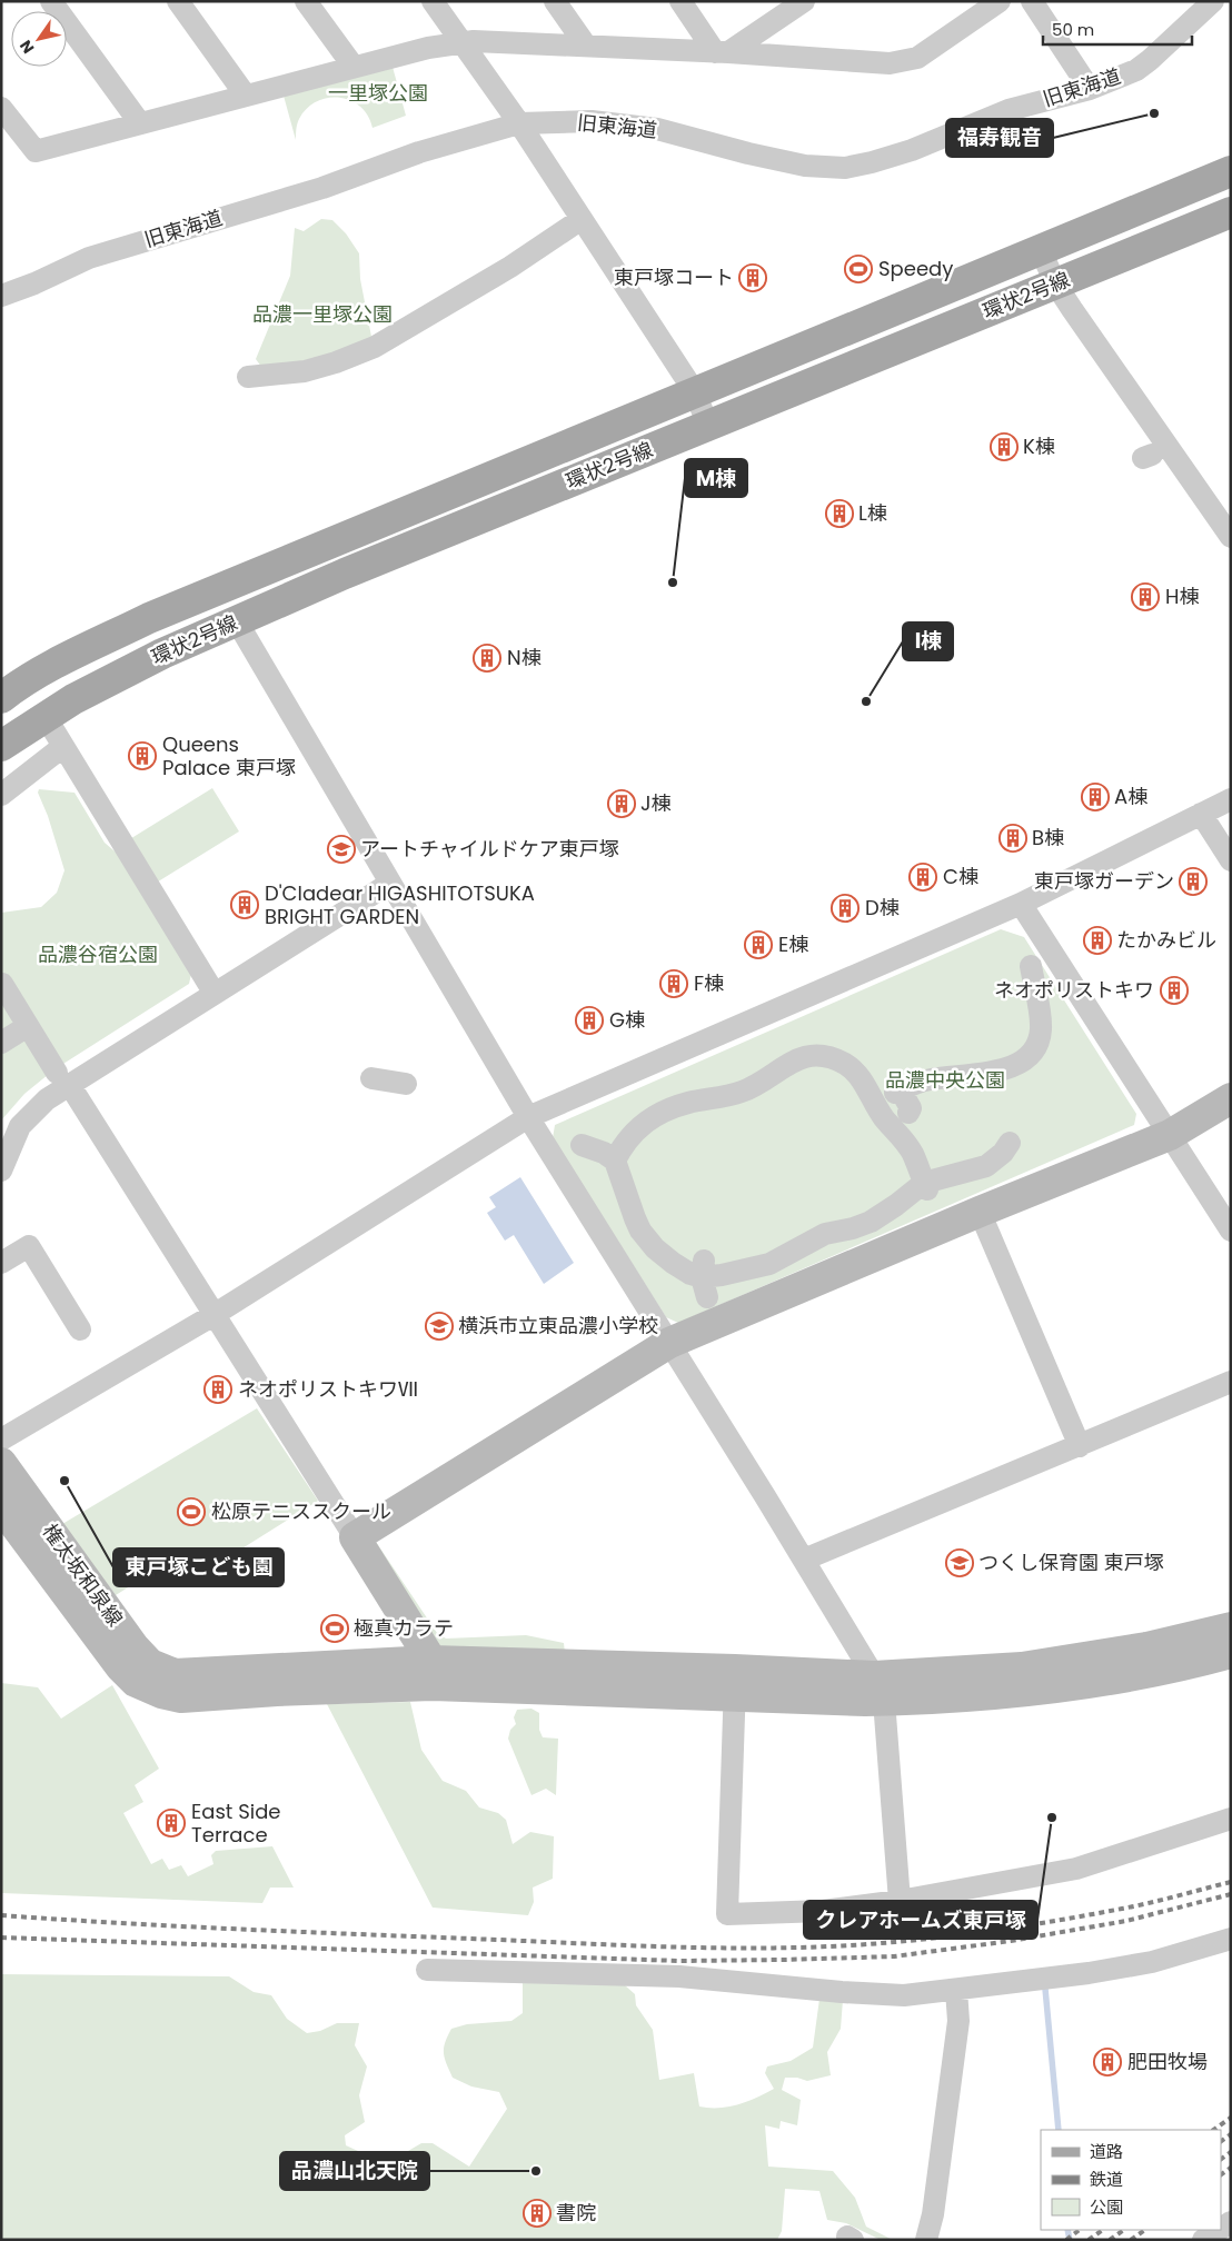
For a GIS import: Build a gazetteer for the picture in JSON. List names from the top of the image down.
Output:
{
  "streets": {
    "main road": ["環状2号線"],
    "street": ["旧東海道", "権太坂和泉線"]
  },
  "parks": [
    "一里塚公園",
    "品濃一里塚公園",
    "品濃谷宿公園",
    "品濃中央公園"
  ],
  "places": {
    "other": [
      "福寿観音",
      "M棟",
      "I棟",
      "東戸塚こども園",
      "クレアホームズ東戸塚",
      "品濃山北天院"
    ],
    "sports": ["Speedy", "松原テニススクール", "極真カラテ"],
    "building": [
      "東戸塚コート",
      "K棟",
      "L棟",
      "H棟",
      "N棟",
      "Queens Palace 東戸塚",
      "A棟",
      "J棟",
      "B棟",
      "C棟",
      "東戸塚ガーデン",
      "D'Cladear HIGASHITOTSUKA BRIGHT GARDEN",
      "D棟",
      "たかみビル",
      "E棟",
      "F棟",
      "ネオポリストキワ",
      "G棟",
      "ネオポリストキワⅦ",
      "East Side Terrace",
      "肥田牧場",
      "書院"
    ],
    "school or university": ["アートチャイルドケア東戸塚", "横浜市立東品濃小学校", "つくし保育園 東戸塚"]
  },
  "legend": ["道路", "鉄道", "公園"],
  "scale_bar": "50 m",
  "north": "bottom left"
}
